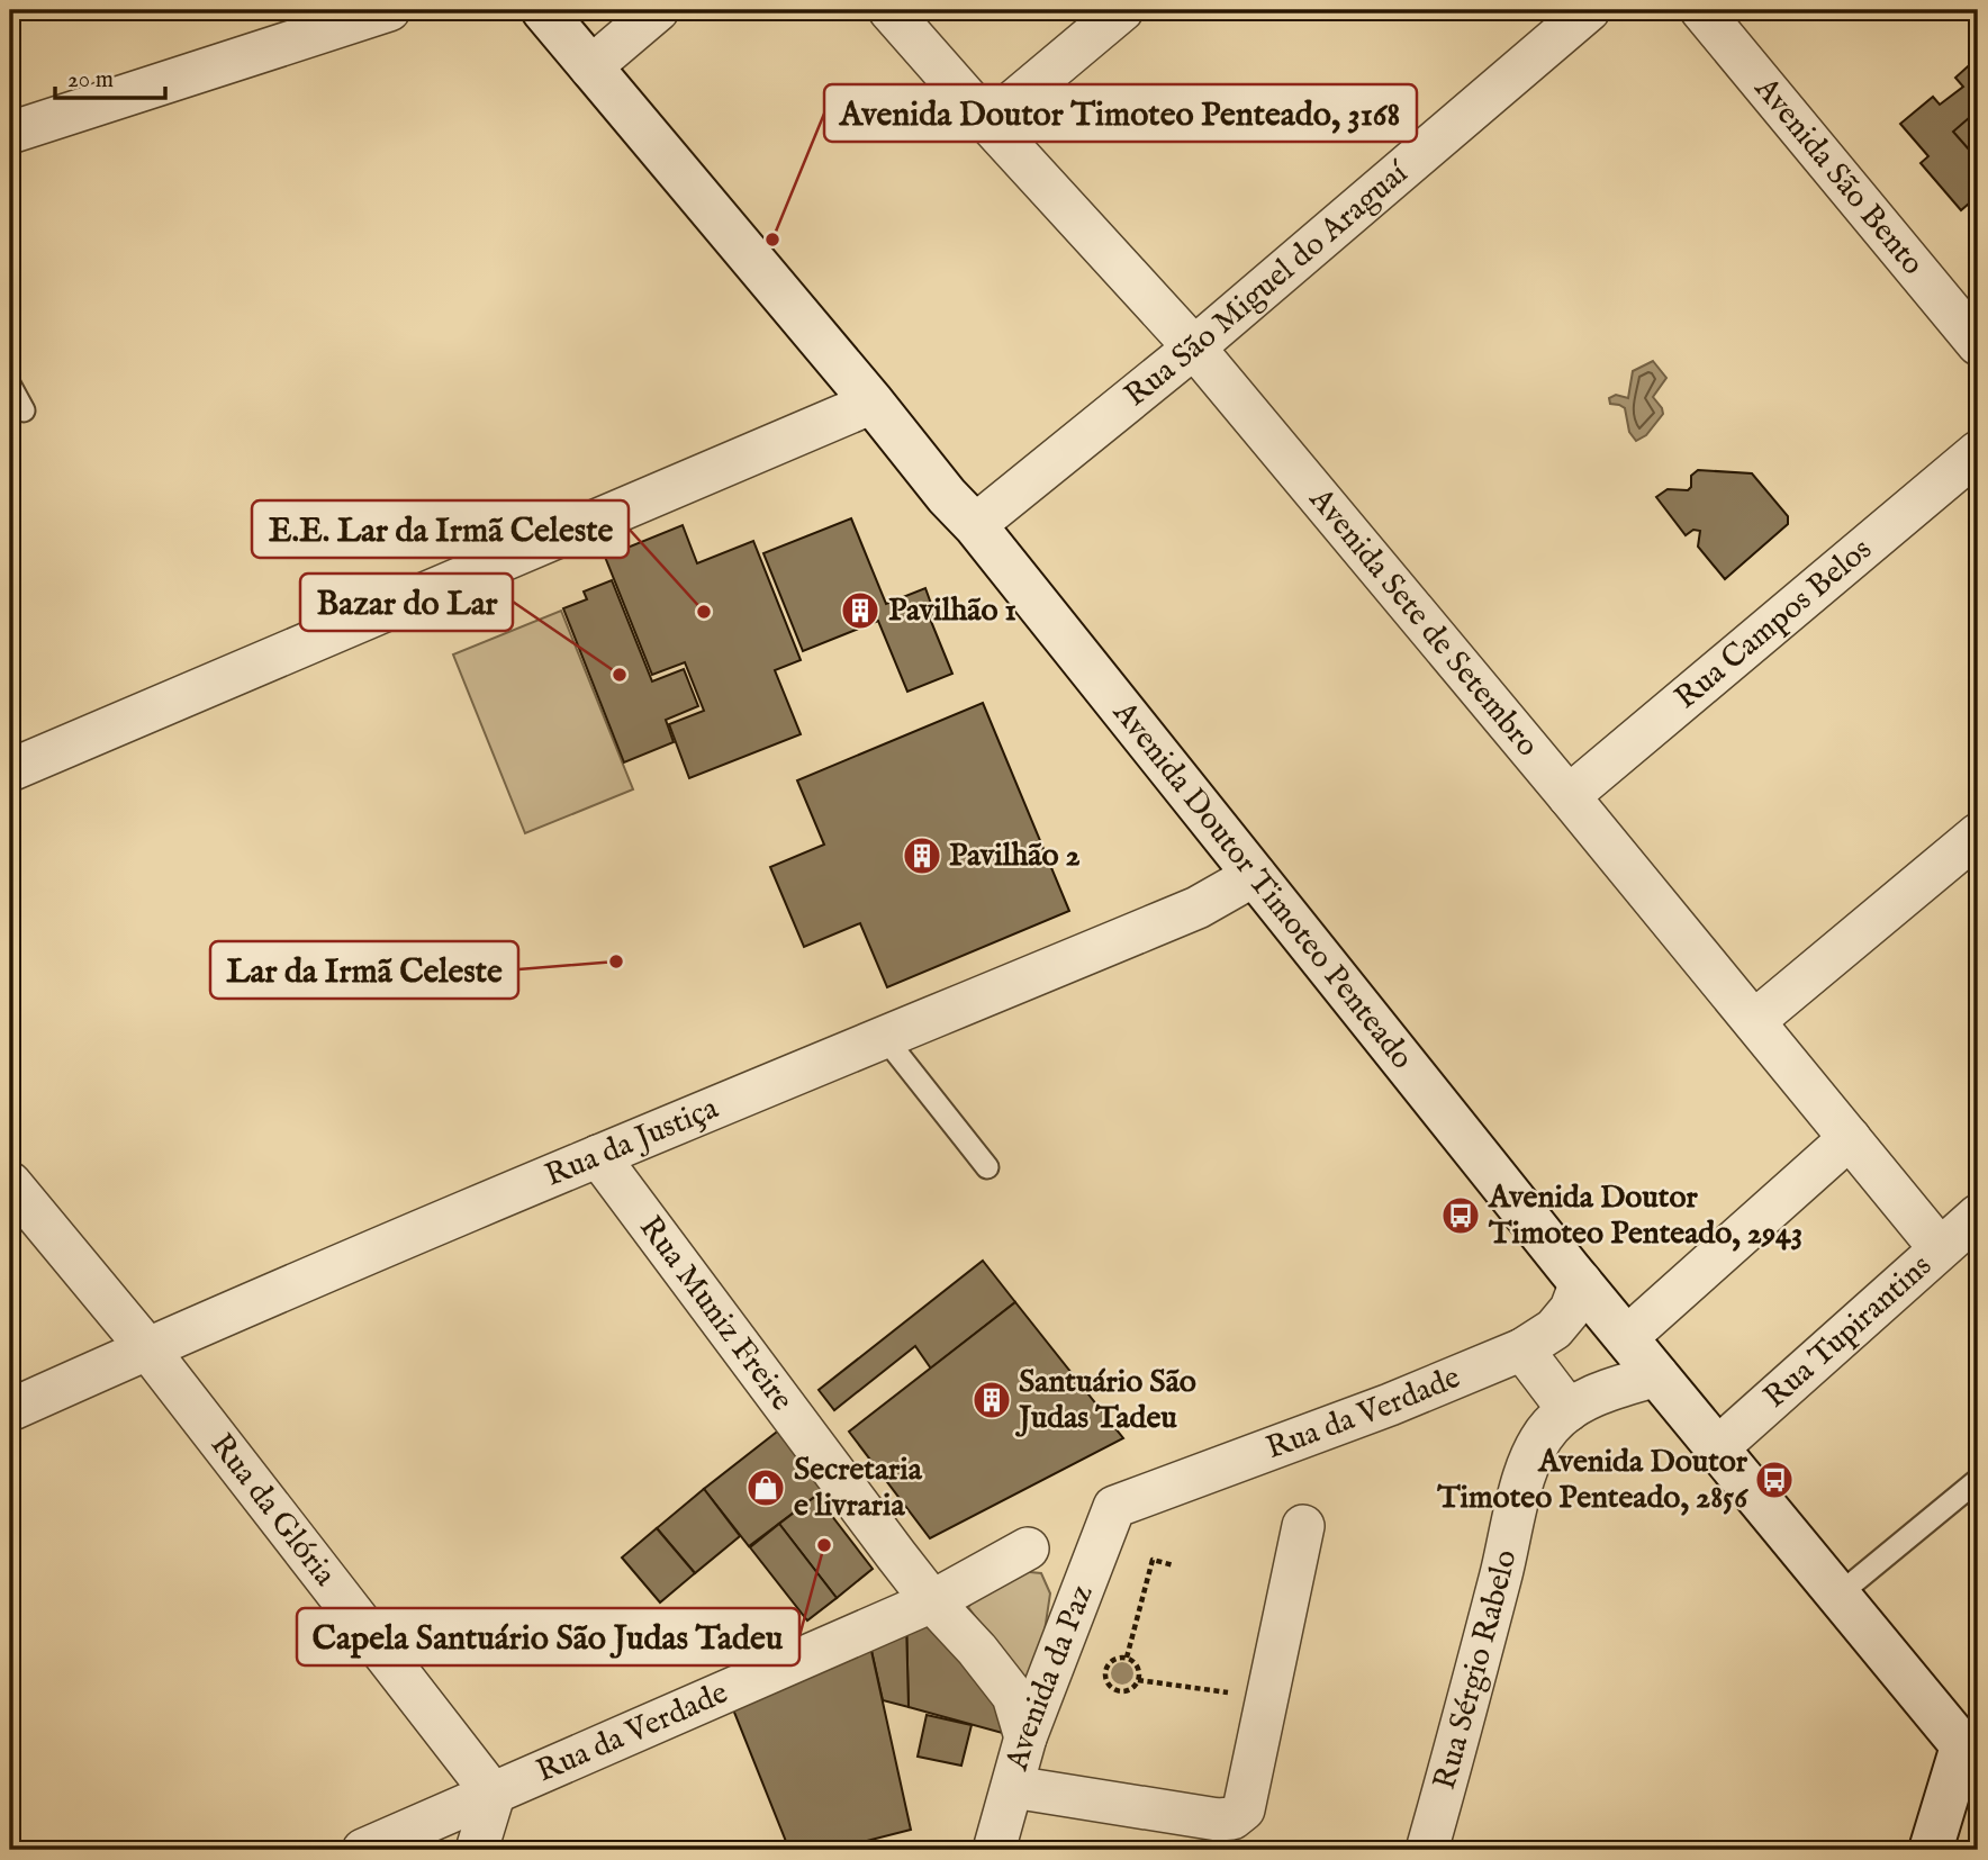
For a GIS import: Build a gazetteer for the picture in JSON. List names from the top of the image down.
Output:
{
  "streets": {
    "main road": ["Avenida Doutor Timoteo Penteado"],
    "street": [
      "Avenida São Bento",
      "Rua São Miguel do Araguaí",
      "Avenida Sete de Setembro",
      "Rua Campos Belos",
      "Rua da Justiça",
      "Rua Muniz Freire",
      "Rua Tupirantins",
      "Rua da Verdade",
      "Rua da Glória",
      "Rua Sérgio Rabelo",
      "Avenida da Paz"
    ]
  },
  "crossings": [
    ["Rua São Miguel do Araguaí", "Avenida Sete de Setembro"],
    ["Rua São Miguel do Araguaí", "Avenida Doutor Timoteo Penteado"],
    ["Avenida Sete de Setembro", "Rua Campos Belos"],
    ["Avenida Sete de Setembro", "Rua Tupirantins"],
    ["Avenida Doutor Timoteo Penteado", "Rua da Justiça"],
    ["Avenida Doutor Timoteo Penteado", "Rua Tupirantins"],
    ["Avenida Doutor Timoteo Penteado", "Rua da Verdade"],
    ["Avenida Doutor Timoteo Penteado", "Rua Sérgio Rabelo"],
    ["Rua da Justiça", "Rua Muniz Freire"],
    ["Rua da Justiça", "Rua da Glória"],
    ["Rua Muniz Freire", "Rua da Verdade"],
    ["Rua Muniz Freire", "Avenida da Paz"],
    ["Rua da Verdade", "Rua da Glória"],
    ["Rua da Verdade", "Avenida da Paz"]
  ],
  "places": {
    "other": [
      "Avenida Doutor Timoteo Penteado, 3168",
      "E.E. Lar da Irmã Celeste",
      "Bazar do Lar",
      "Lar da Irmã Celeste",
      "Capela Santuário São Judas Tadeu"
    ],
    "building": ["Pavilhão 1", "Pavilhão 2", "Santuário São Judas Tadeu"],
    "bus stop": ["Avenida Doutor Timoteo Penteado, 2943", "Avenida Doutor Timoteo Penteado, 2856"],
    "shop": ["Secretaria e livraria"]
  },
  "scale_bar": "20 m"
}
